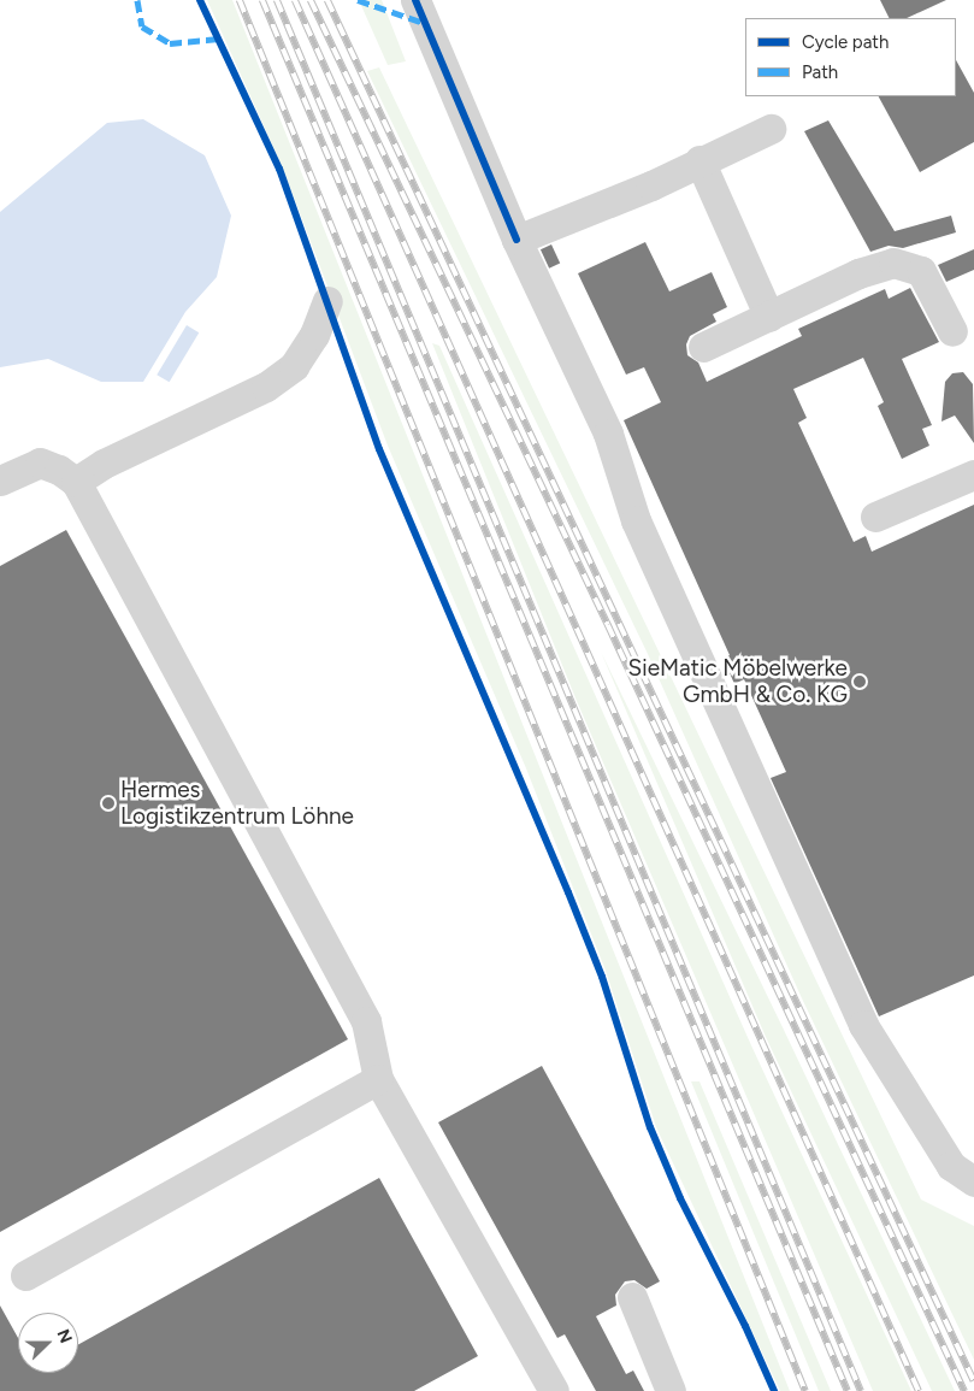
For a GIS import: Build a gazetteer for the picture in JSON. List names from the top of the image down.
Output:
{
  "places": ["SieMatic Möbelwerke GmbH & Co. KG", "Hermes Logistikzentrum Löhne"],
  "legend": ["Cycle path", "Path"],
  "north": "right"
}
